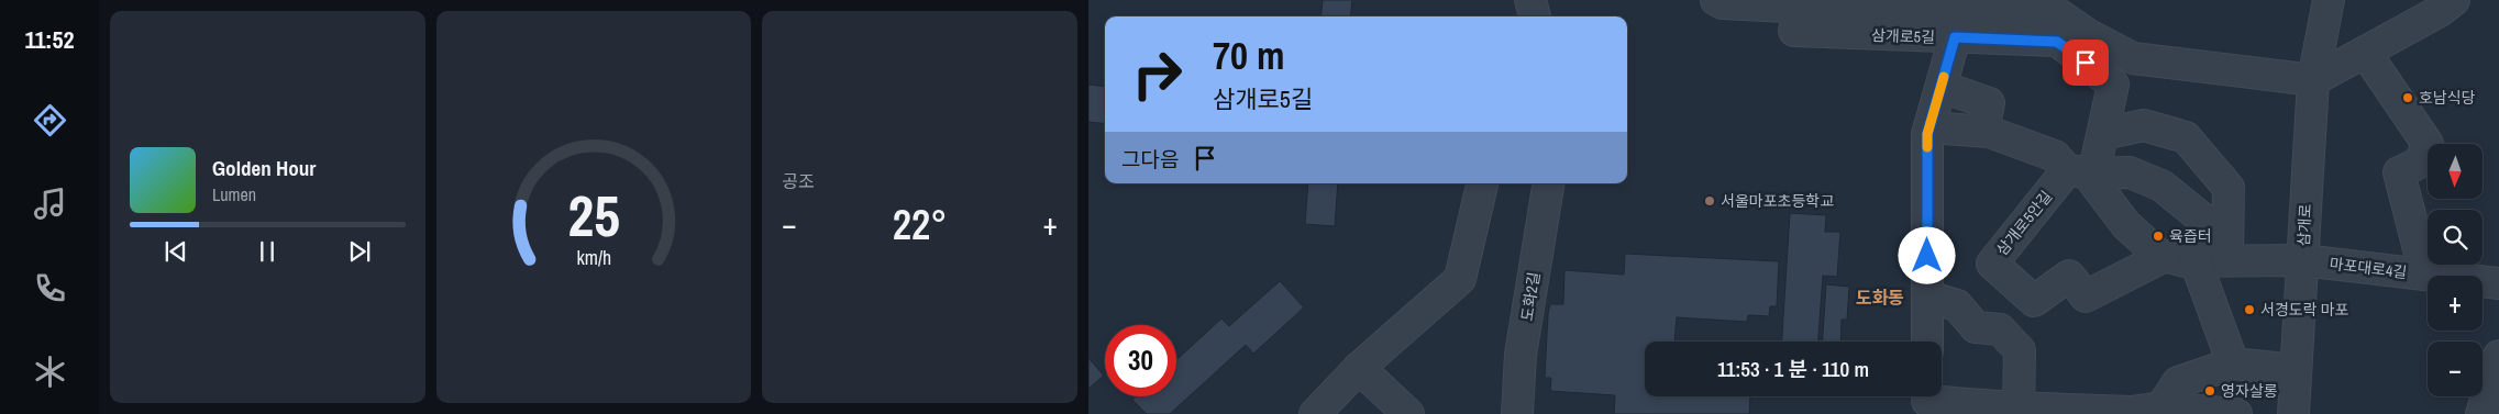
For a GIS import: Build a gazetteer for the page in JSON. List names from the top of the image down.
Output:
{
  "streets": {
    "street": [
      "삼개로5길",
      "삼개로5안길",
      "삼개로",
      "마포대로4길",
      "도화2길"
    ]
  },
  "crossings": [
    ["삼개로5길", "삼개로5안길"],
    ["삼개로", "마포대로4길"]
  ],
  "districts": ["도화동"],
  "places": [
    "호남식당",
    "서울마포초등학교",
    "육즙터",
    "서경도락 마포",
    "영자살롱"
  ],
  "north": "bottom",
  "page": {
    "tabs": "11:52",
    "tile": "공조",
    "turn": ["70 m", "삼개로5길"],
    "then": "그다음",
    "map_buttons": ["+", "−"],
    "song": ["Golden Hour", "Lumen"],
    "heat": ["−", "22°", "+"],
    "limit": "30",
    "trip": "11:53 · 1 분 · 110 m",
    "gauge": ["25", "km/h"]
  }
}
